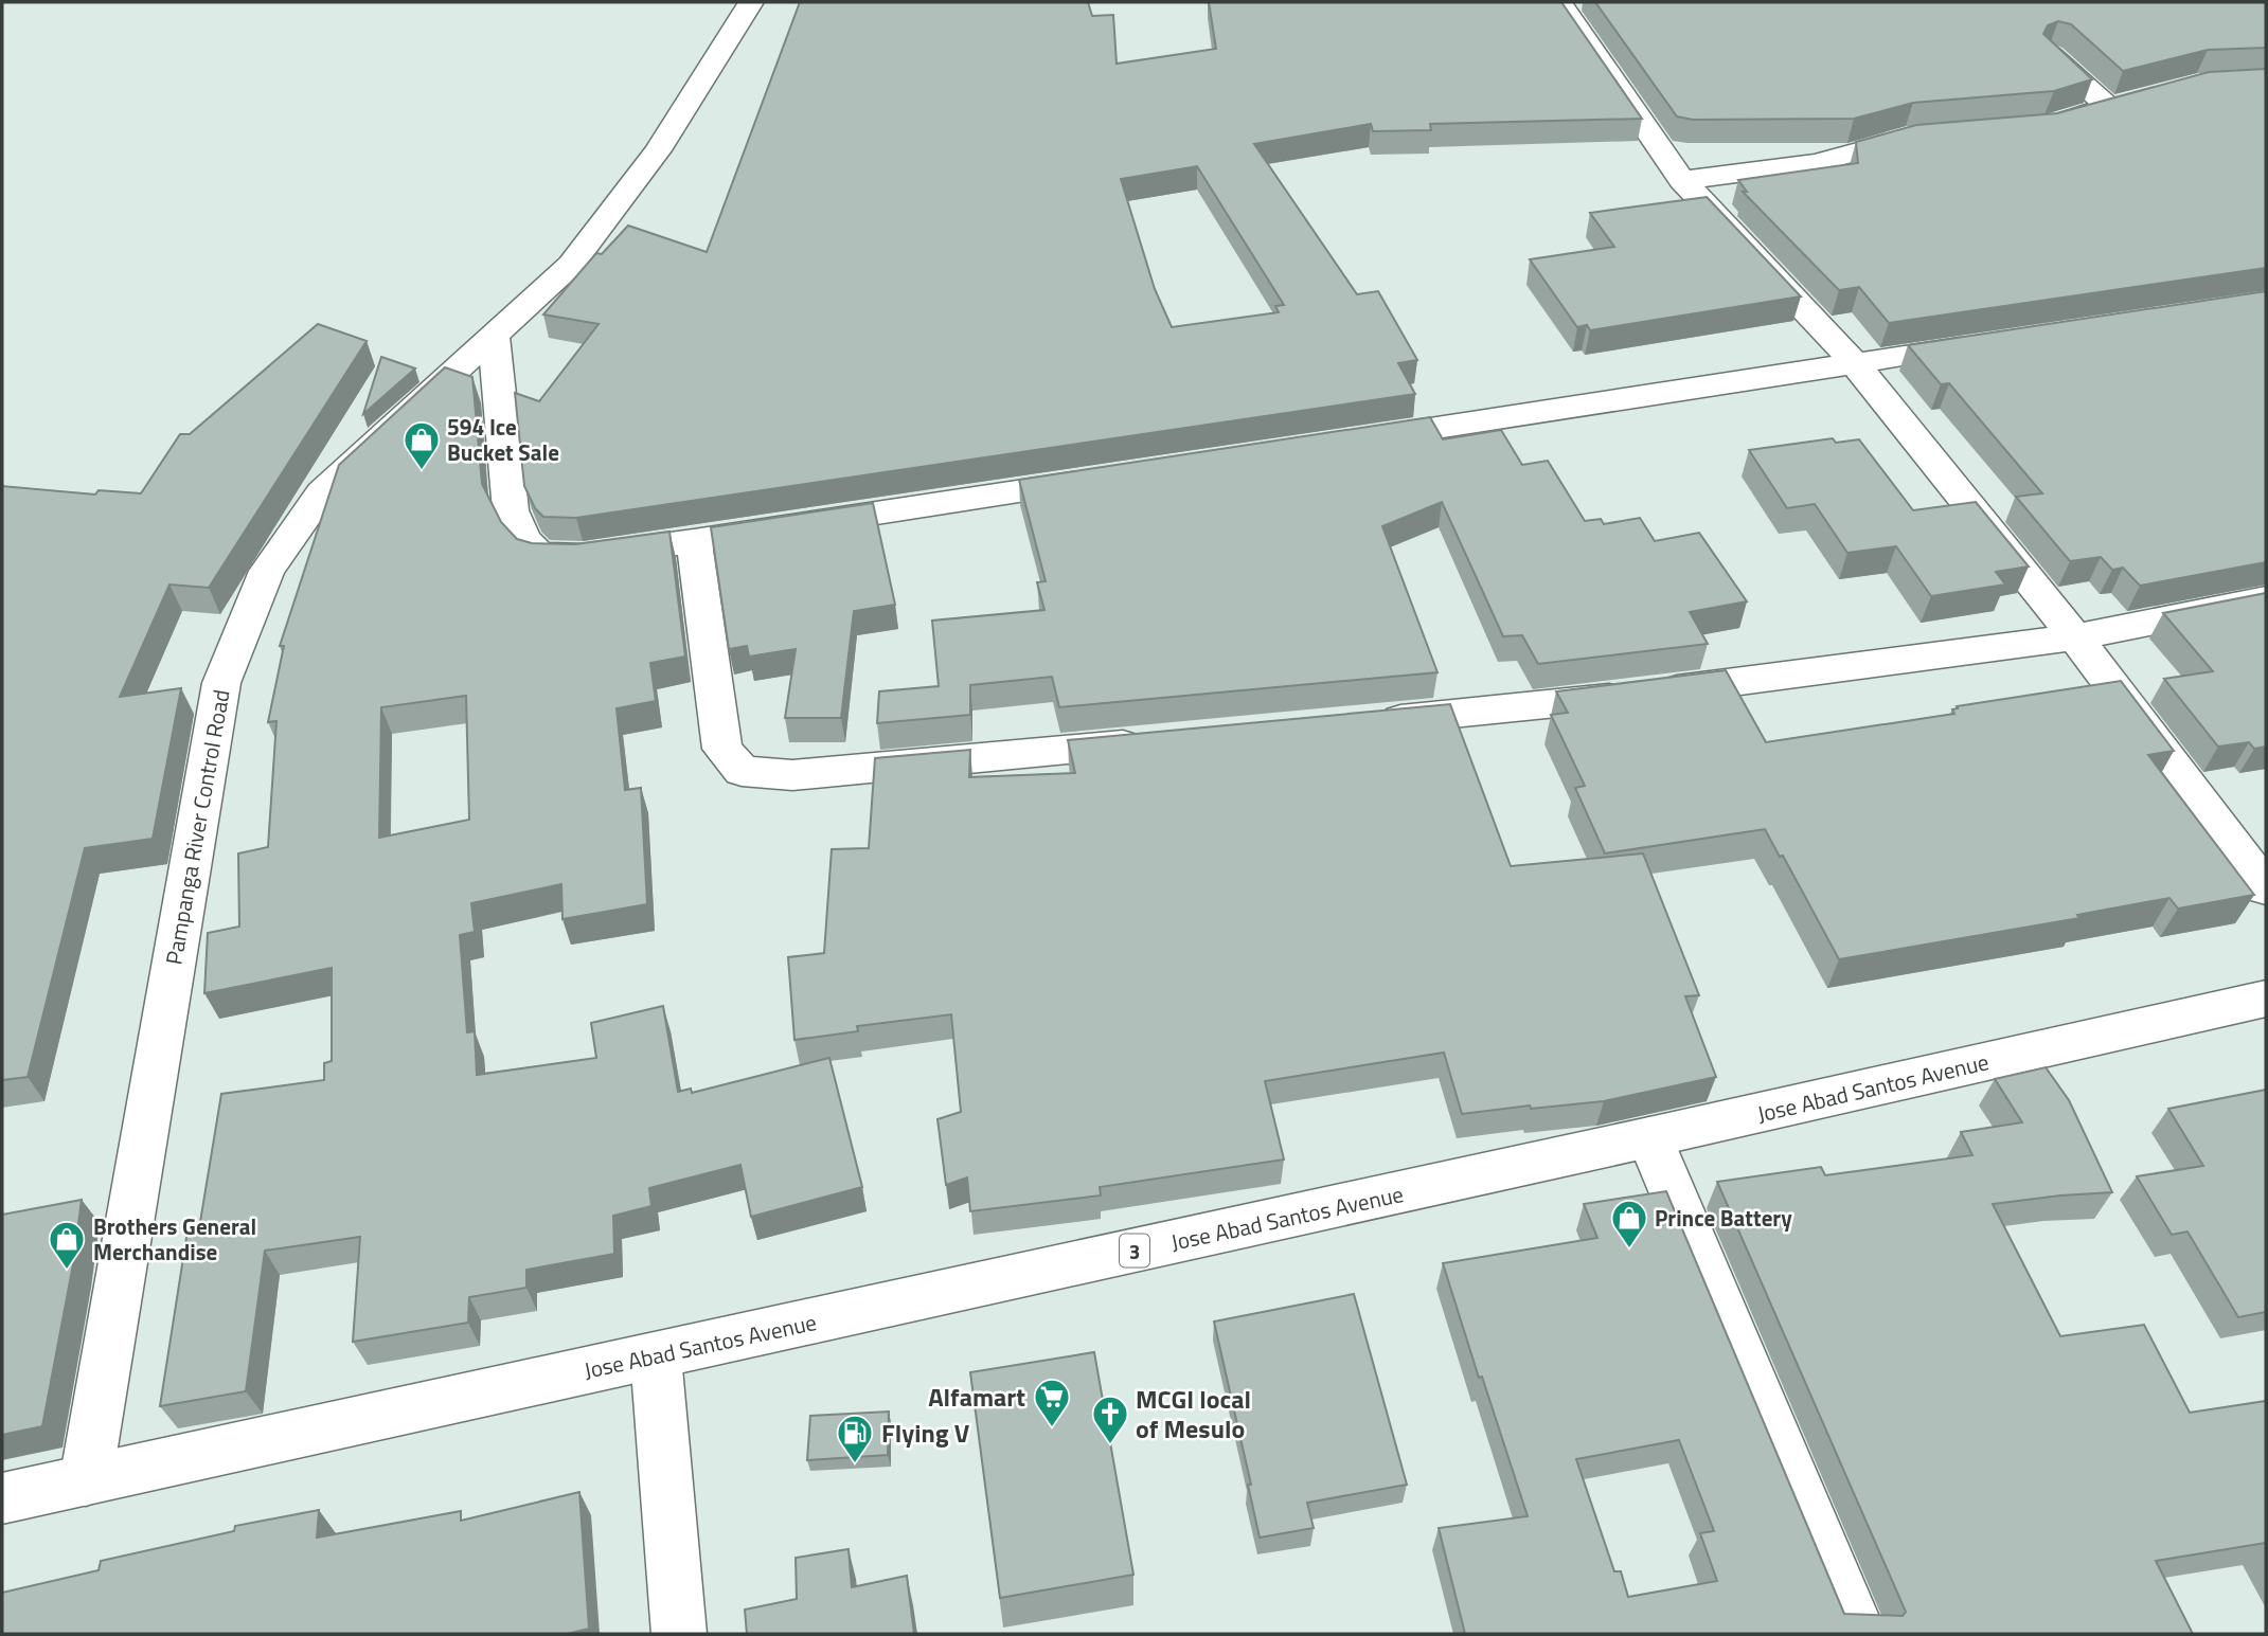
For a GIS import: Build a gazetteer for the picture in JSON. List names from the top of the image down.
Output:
{
  "streets": {
    "main road": ["Pampanga River Control Road", "Jose Abad Santos Avenue", "3"]
  },
  "crossings": [
    ["Pampanga River Control Road", "Jose Abad Santos Avenue"]
  ],
  "places": {
    "shop": ["594 Ice Bucket Sale", "Prince Battery", "Brothers General Merchandise"],
    "supermarket": ["Alfamart"],
    "church": ["MCGI local of Mesulo"],
    "fuel station": ["Flying V"]
  }
}
